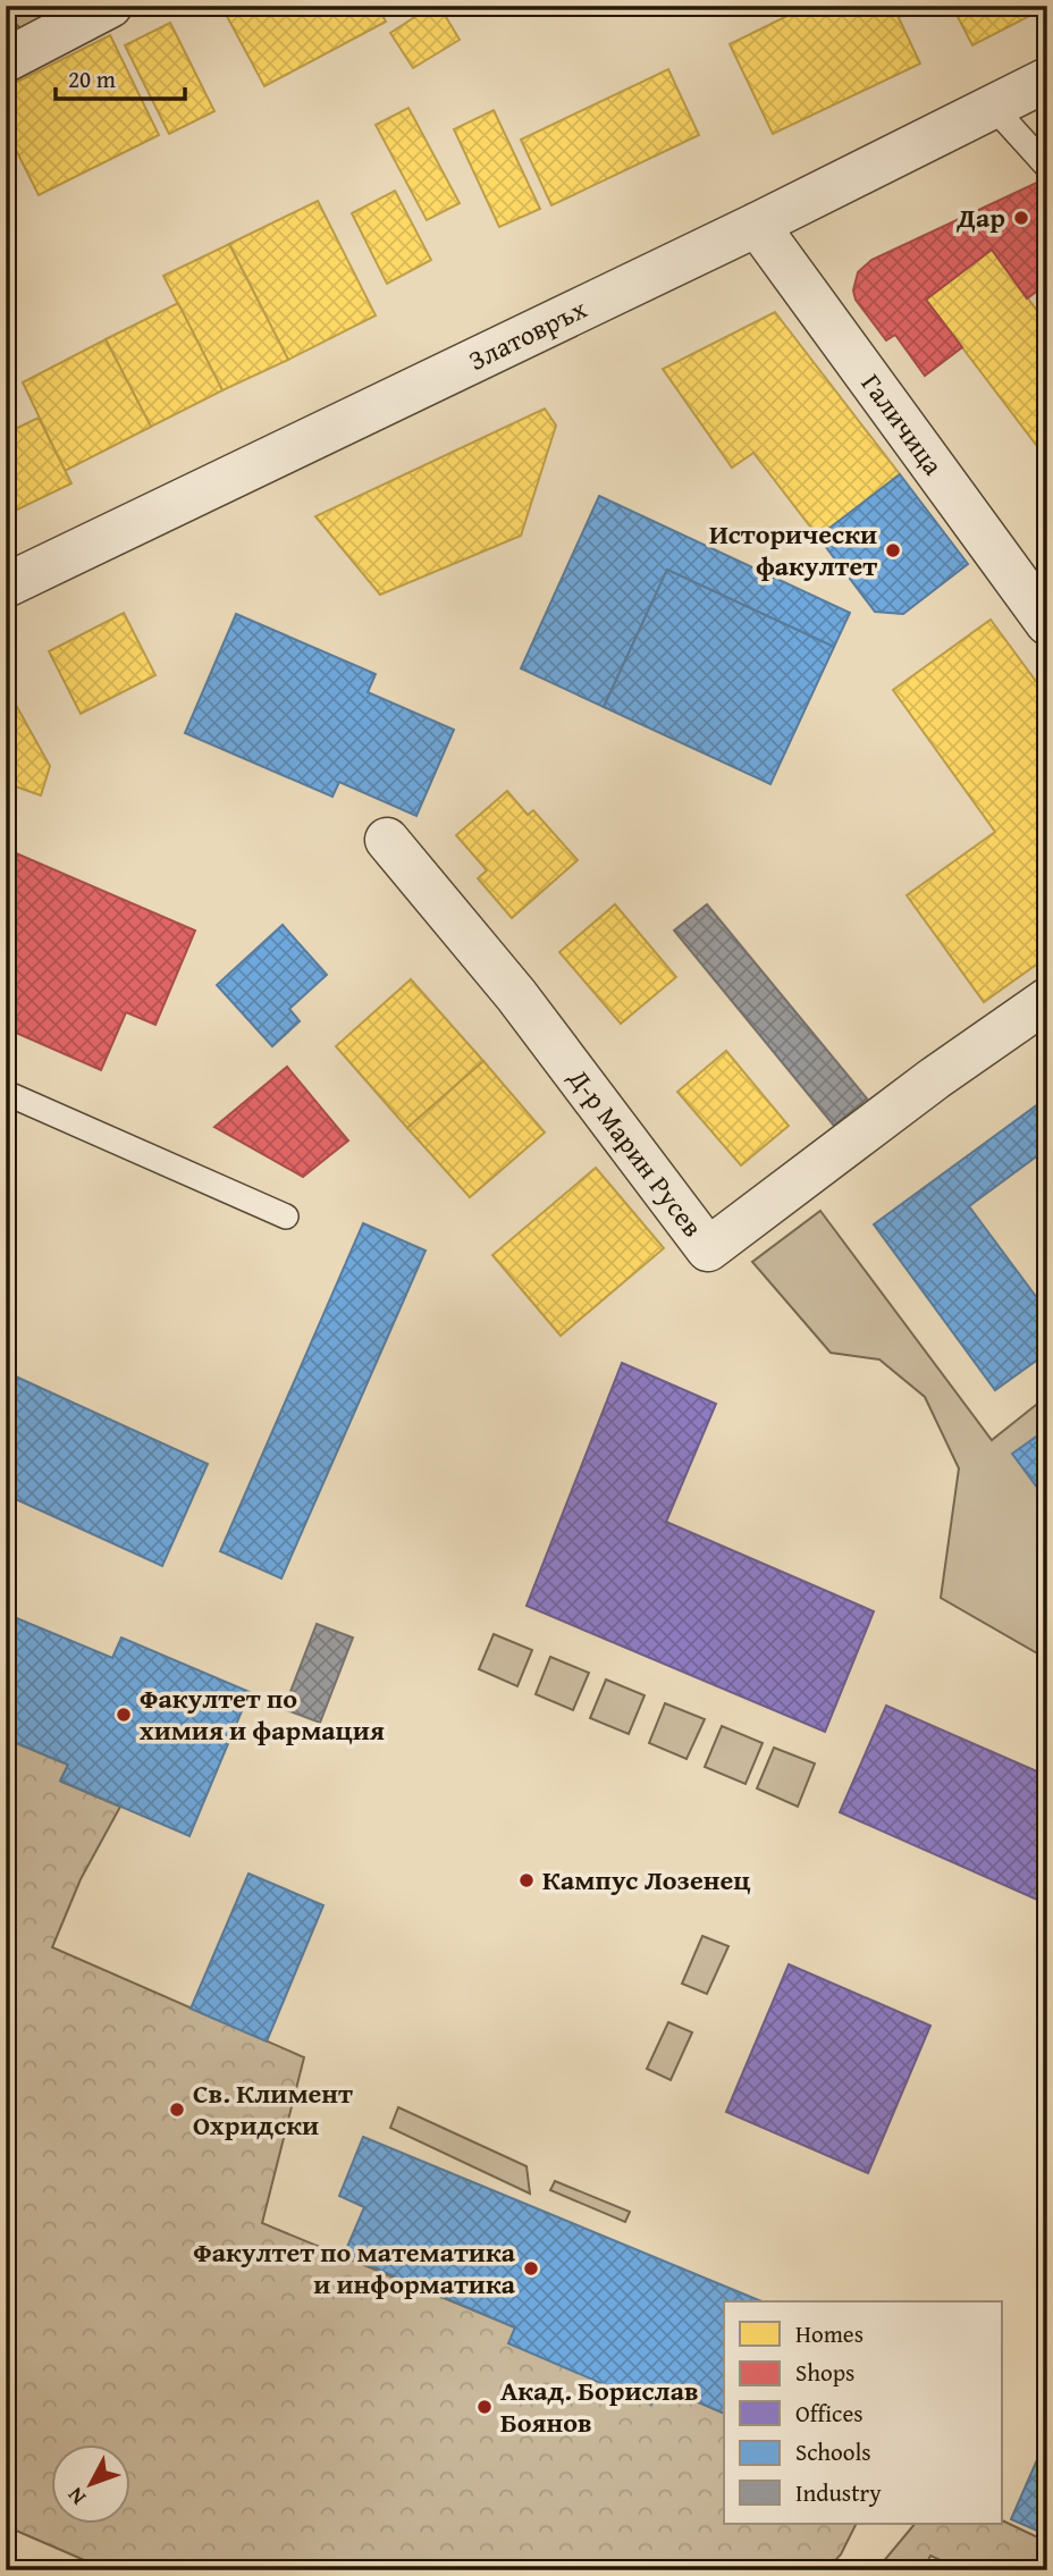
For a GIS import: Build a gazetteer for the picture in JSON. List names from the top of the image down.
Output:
{
  "streets": {
    "street": ["Златовръх", "Галичица", "Д-р Марин Русев"]
  },
  "crossings": [
    ["Златовръх", "Галичица"]
  ],
  "places": [
    "Дар",
    "Исторически факултет",
    "Факултет по химия и фармация",
    "Кампус Лозенец",
    "Св. Климент Охридски",
    "Факултет по математика и информатика",
    "Акад. Борислав Боянов"
  ],
  "legend": [
    "Homes",
    "Shops",
    "Offices",
    "Schools",
    "Industry"
  ],
  "scale_bar": "20 m",
  "north": "bottom left"
}
